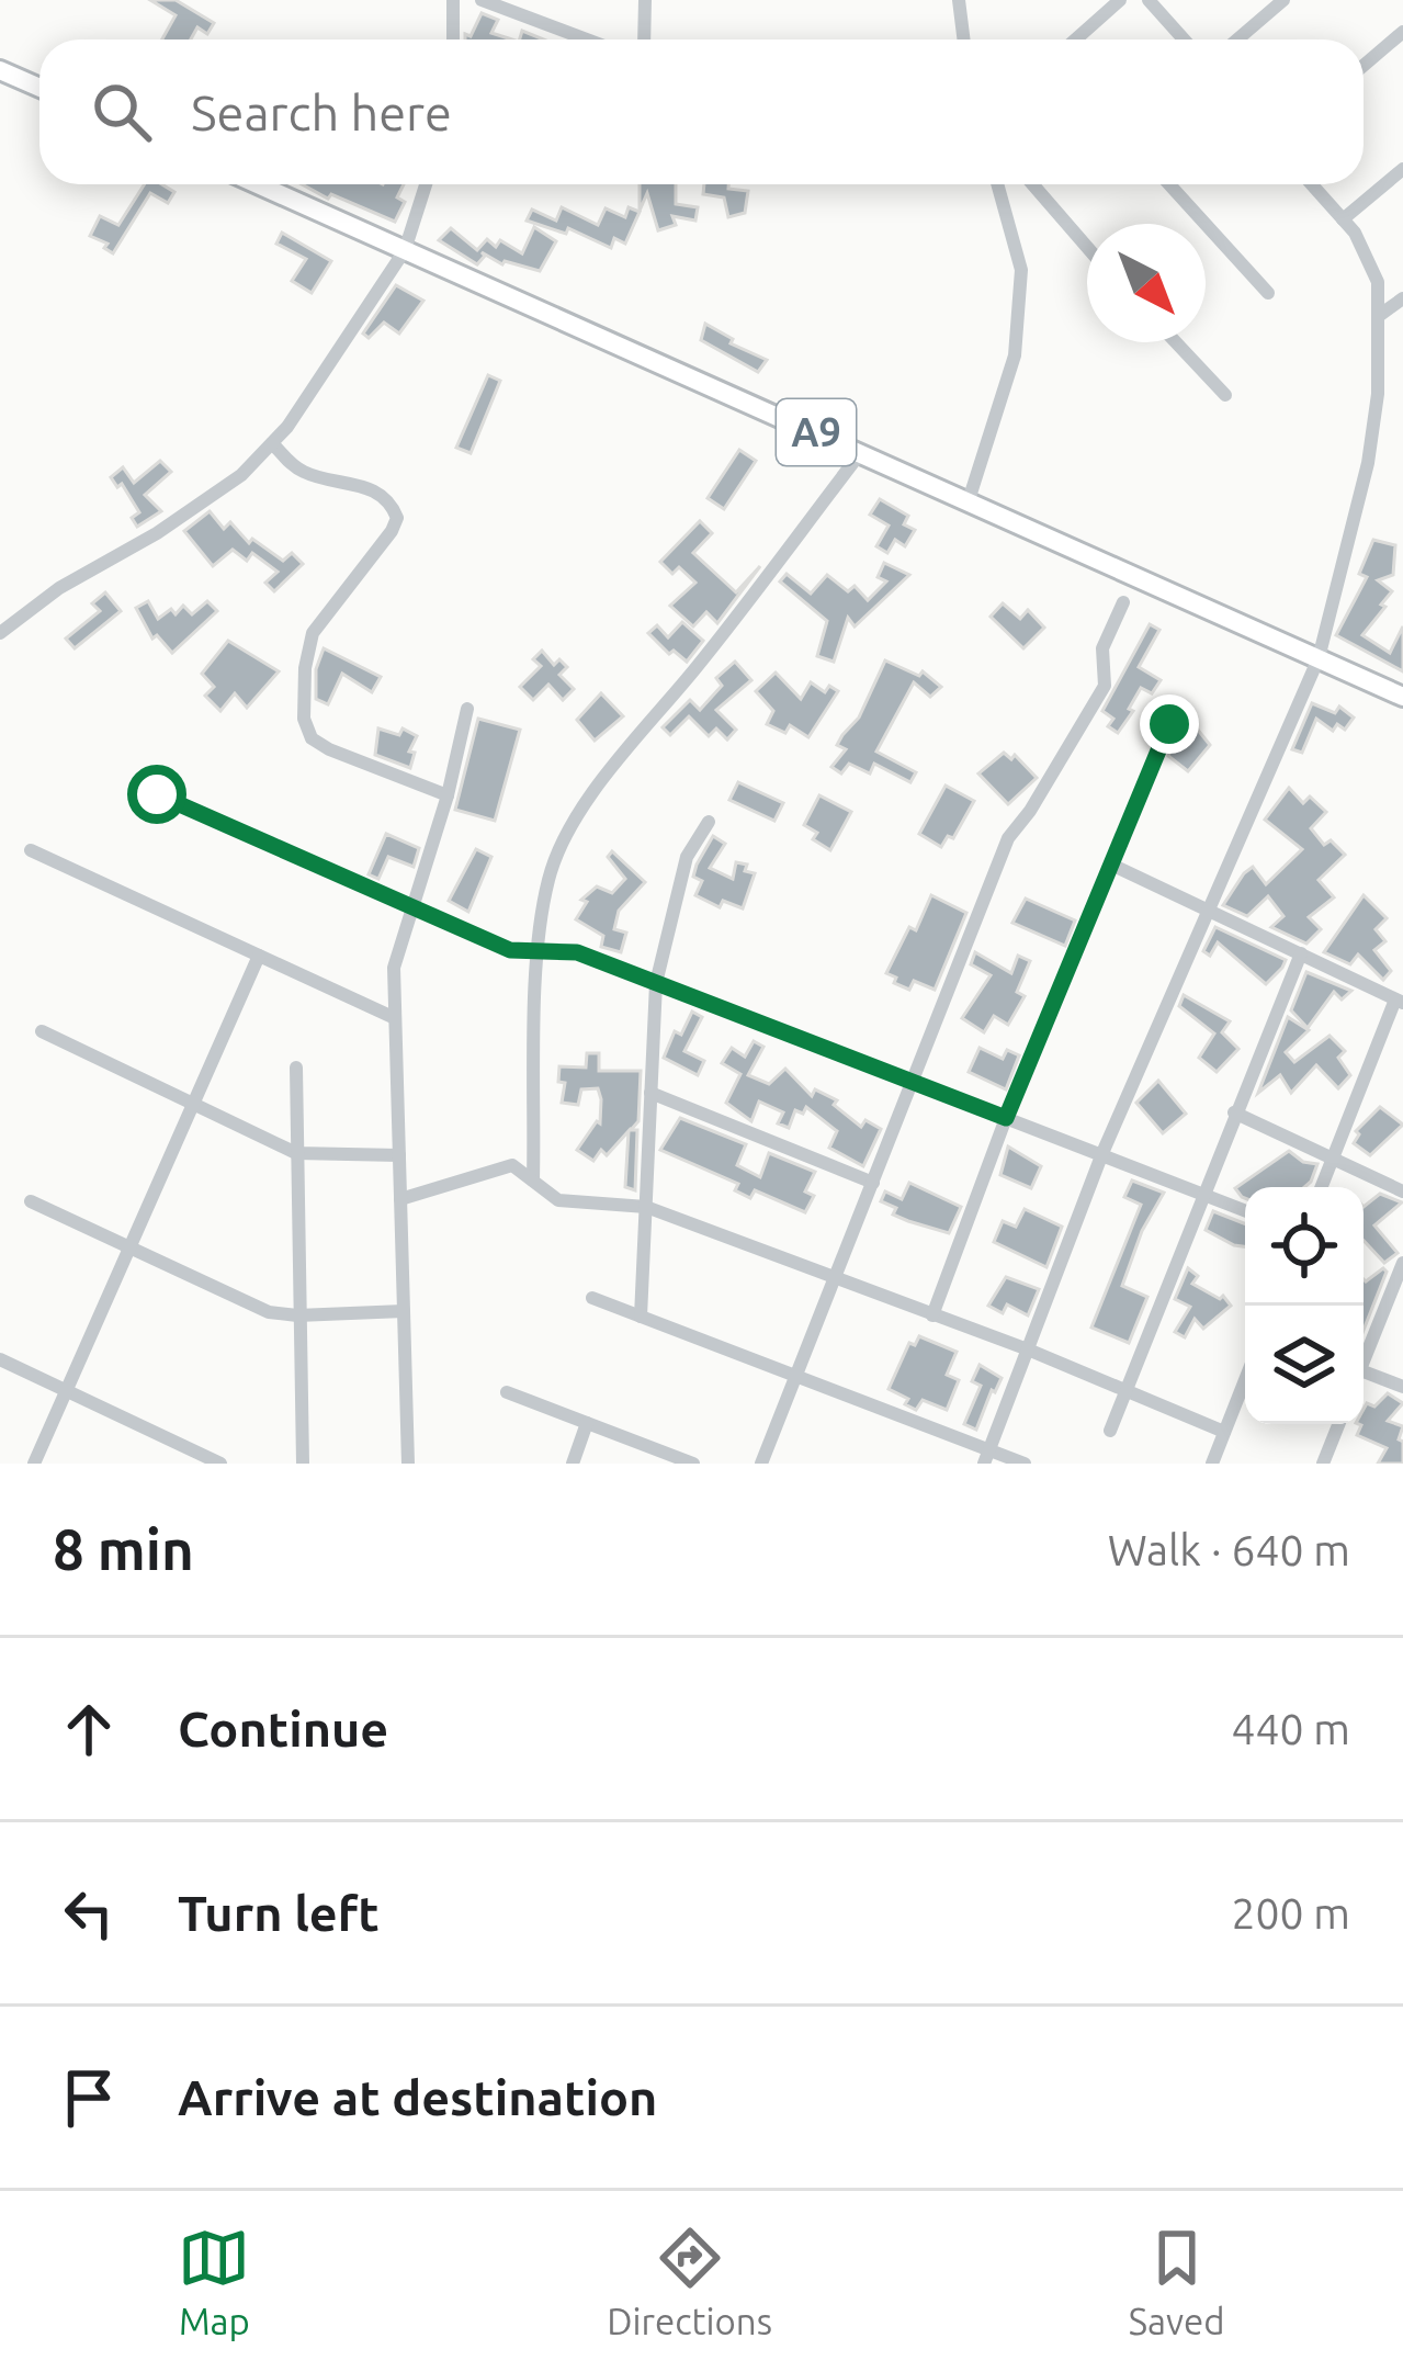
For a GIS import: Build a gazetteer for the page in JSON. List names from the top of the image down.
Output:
{
  "streets": {
    "main road": ["A9"]
  },
  "north": "bottom right",
  "page": {
    "search": "Search here",
    "heading": ["8 min", "Walk · 640 m"],
    "list": [
      ["Continue", "440 m"],
      ["Turn left", "200 m"],
      "Arrive at destination"
    ],
    "nav": ["Map", "Directions", "Saved"]
  }
}
